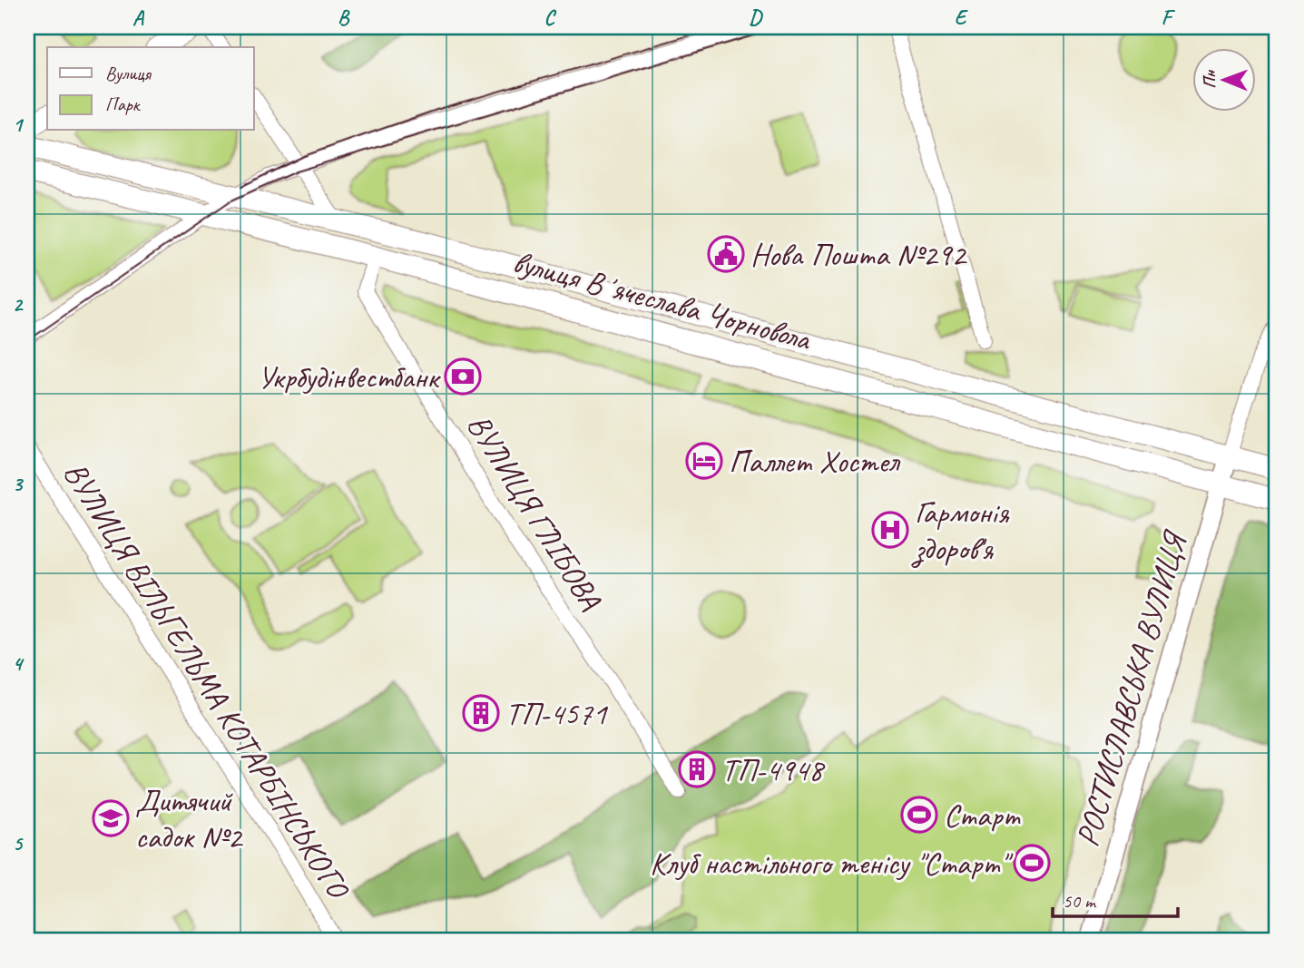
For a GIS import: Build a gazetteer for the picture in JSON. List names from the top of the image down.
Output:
{
  "streets": {
    "main road": ["вулиця Вʼячеслава Чорновола"],
    "street": ["ВУЛИЦЯ ГЛІБОВА", "ВУЛИЦЯ ВІЛЬГЕЛЬМА КОТАРБІНСЬКОГО", "РОСТИСЛАВСЬКА ВУЛИЦЯ"]
  },
  "crossings": [
    ["вулиця Вʼячеслава Чорновола", "ВУЛИЦЯ ГЛІБОВА"],
    ["вулиця Вʼячеслава Чорновола", "РОСТИСЛАВСЬКА ВУЛИЦЯ"]
  ],
  "places": {
    "public building": ["Нова Пошта №292"],
    "bank": ["Укрбудінвестбанк"],
    "hotel": ["Паллет Хостел"],
    "hospital": ["Гармонія здоров'я"],
    "building": ["ТП-4571", "ТП-4948"],
    "sports": ["Старт", "Клуб настільного тенісу \"Старт\""],
    "school or university": ["Дитячий садок №2"]
  },
  "legend": ["Вулиця", "Парк"],
  "scale_bar": "50 m",
  "north": "left",
  "grid": {
    "columns": [
      "A",
      "B",
      "C",
      "D",
      "E",
      "F"
    ],
    "rows": [
      "1",
      "2",
      "3",
      "4",
      "5"
    ]
  }
}
